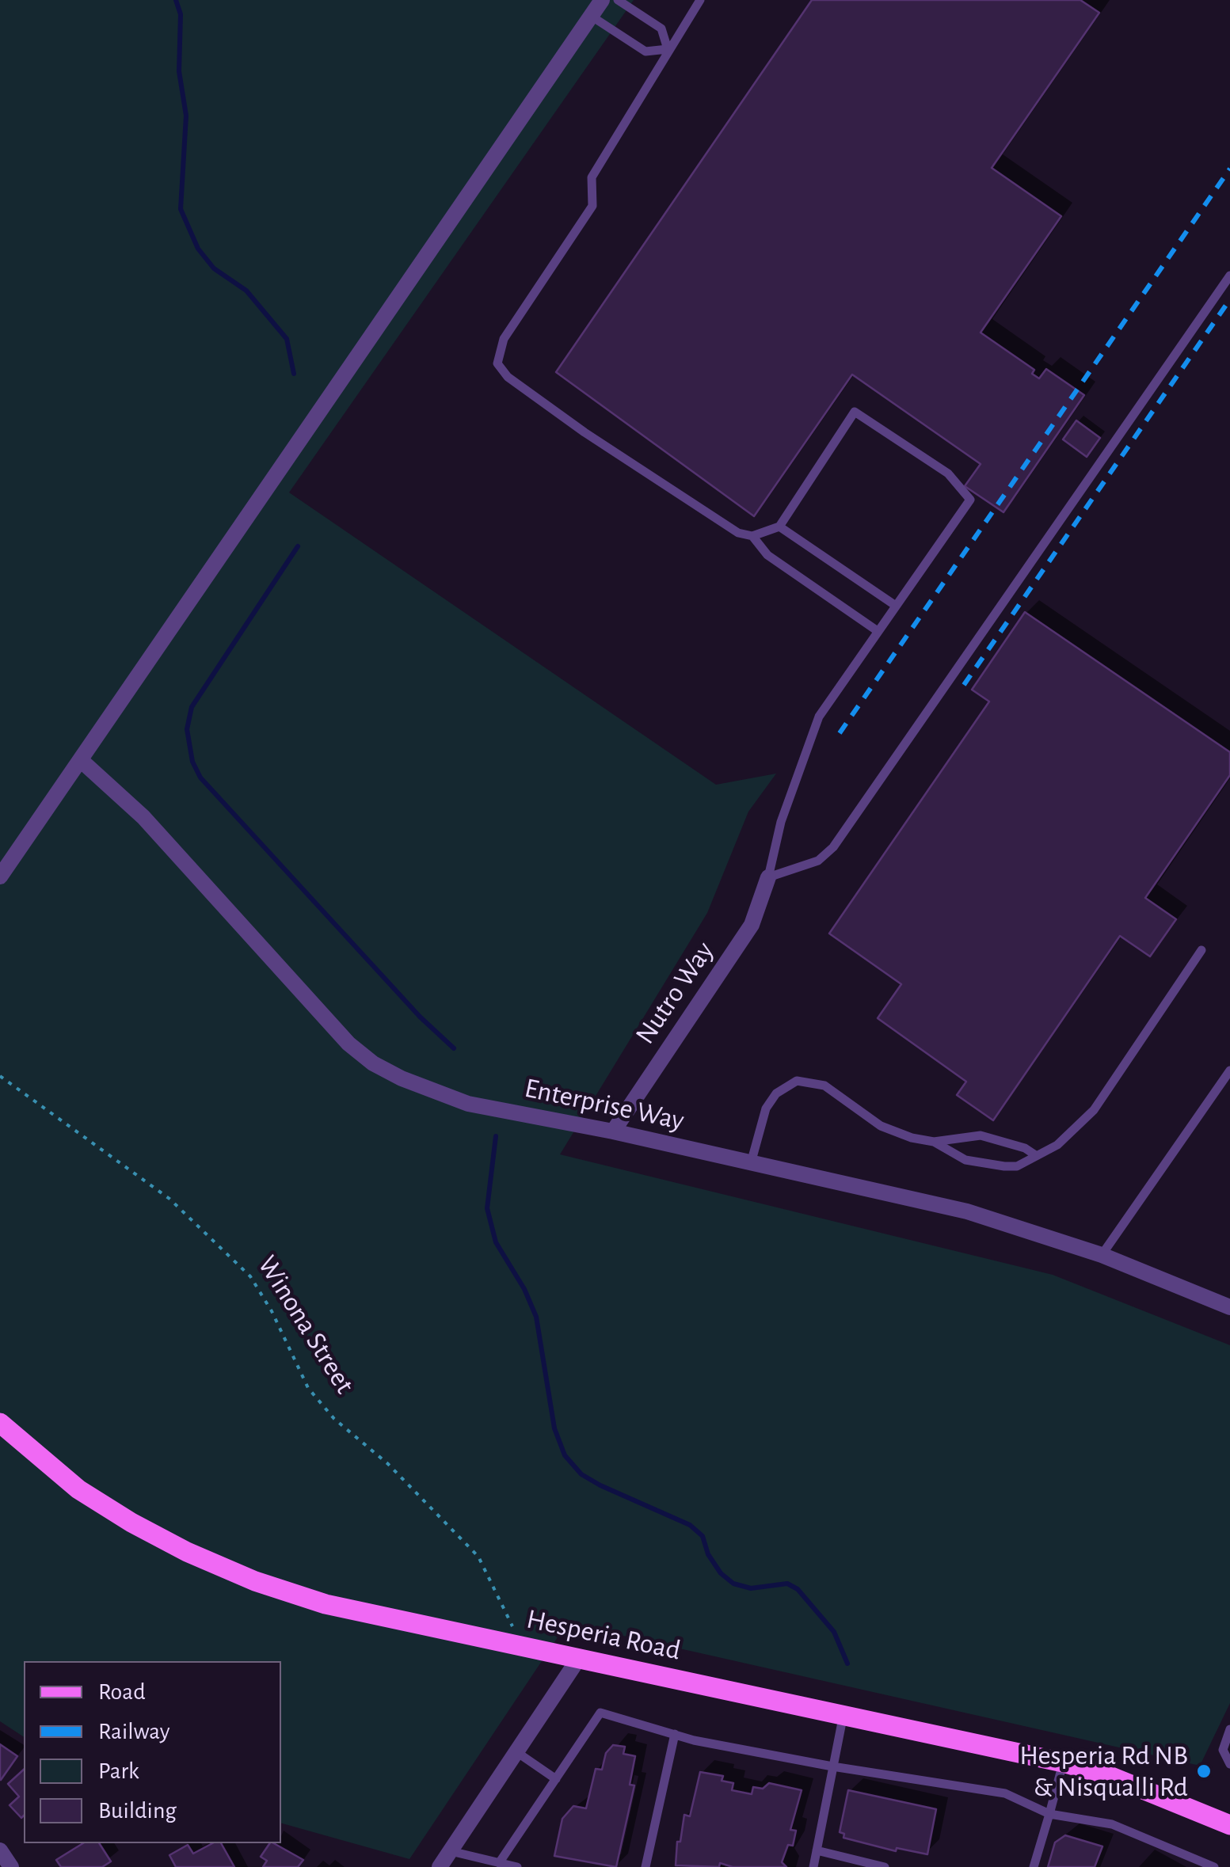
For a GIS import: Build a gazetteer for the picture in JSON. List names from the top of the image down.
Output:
{
  "streets": {
    "main road": ["Hesperia Road"],
    "street": ["Nutro Way", "Enterprise Way"],
    "path": ["Winona Street"]
  },
  "crossings": [
    ["Nutro Way", "Enterprise Way"],
    ["Winona Street", "Hesperia Road"]
  ],
  "places": ["Hesperia Rd NB & Nisqualli Rd"],
  "legend": [
    "Road",
    "Railway",
    "Park",
    "Building"
  ]
}
